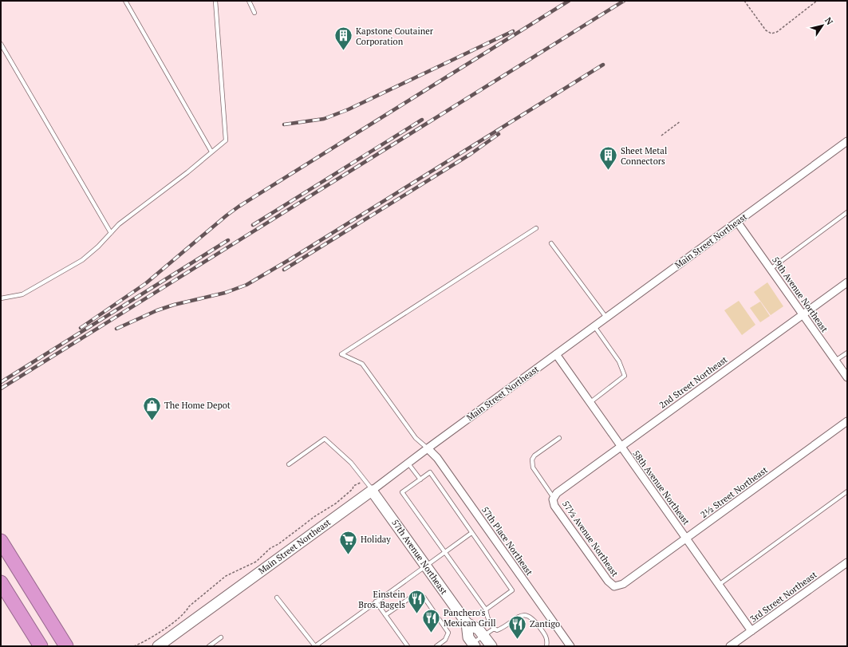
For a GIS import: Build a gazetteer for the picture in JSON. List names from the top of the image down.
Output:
{
  "streets": {
    "street": [
      "Main Street Northeast",
      "59th Avenue Northeast",
      "2nd Street Northeast",
      "58th Avenue Northeast",
      "2½ Street Northeast",
      "57½ Avenue Northeast",
      "57th Place Northeast",
      "57th Avenue Northeast",
      "3rd Street Northeast"
    ]
  },
  "crossings": [
    ["Main Street Northeast", "59th Avenue Northeast"],
    ["Main Street Northeast", "58th Avenue Northeast"],
    ["Main Street Northeast", "57th Place Northeast"],
    ["Main Street Northeast", "57th Avenue Northeast"],
    ["59th Avenue Northeast", "2nd Street Northeast"],
    ["2nd Street Northeast", "58th Avenue Northeast"],
    ["2nd Street Northeast", "57½ Avenue Northeast"],
    ["58th Avenue Northeast", "2½ Street Northeast"],
    ["58th Avenue Northeast", "3rd Street Northeast"],
    ["2½ Street Northeast", "57½ Avenue Northeast"]
  ],
  "places": {
    "building": ["Kapstone Coutainer Corporation", "Sheet Metal Connectors"],
    "shop": ["The Home Depot"],
    "supermarket": ["Holiday"],
    "restaurant": ["Einstein Bros. Bagels", "Panchero's Mexican Grill", "Zantigo"]
  },
  "north": "top right"
}
